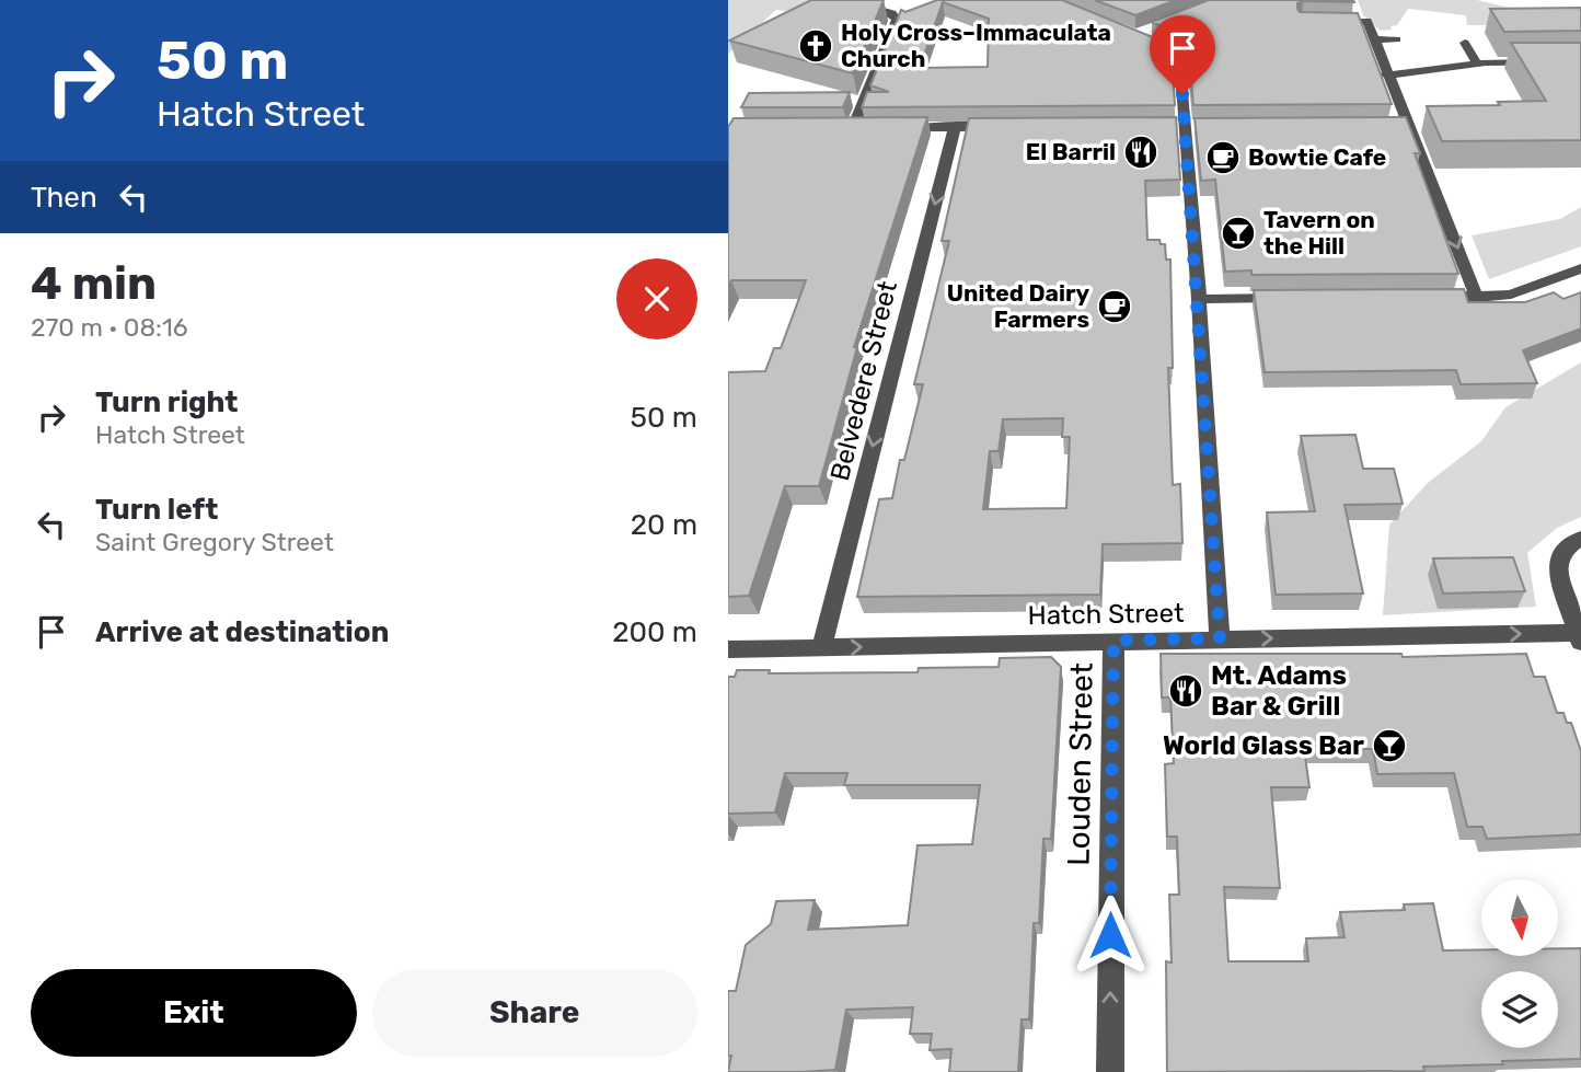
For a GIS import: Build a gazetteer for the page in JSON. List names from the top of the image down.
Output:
{
  "streets": {
    "street": ["Belvedere Street", "Hatch Street", "Louden Street"]
  },
  "crossings": [
    ["Belvedere Street", "Hatch Street"],
    ["Hatch Street", "Louden Street"]
  ],
  "one_way": ["Belvedere Street", "Hatch Street", "Louden Street"],
  "places": {
    "church": ["Holy Cross–Immaculata Church"],
    "restaurant": ["El Barril", "Mt. Adams Bar & Grill"],
    "cafe": ["Bowtie Cafe", "United Dairy Farmers"],
    "bar": ["Tavern on the Hill", "World Glass Bar"]
  },
  "north": "bottom",
  "page": {
    "turn": ["50 m", "Hatch Street"],
    "then": "Then",
    "heading": ["4 min", "270 m · 08:16"],
    "list": [
      {
        "name": "Turn right",
        "note": "Hatch Street",
        "value": "50 m"
      },
      {
        "name": "Turn left",
        "note": "Saint Gregory Street",
        "value": "20 m"
      },
      {
        "name": "Arrive at destination",
        "value": "200 m"
      }
    ],
    "buttons": ["Exit", "Share"]
  }
}
